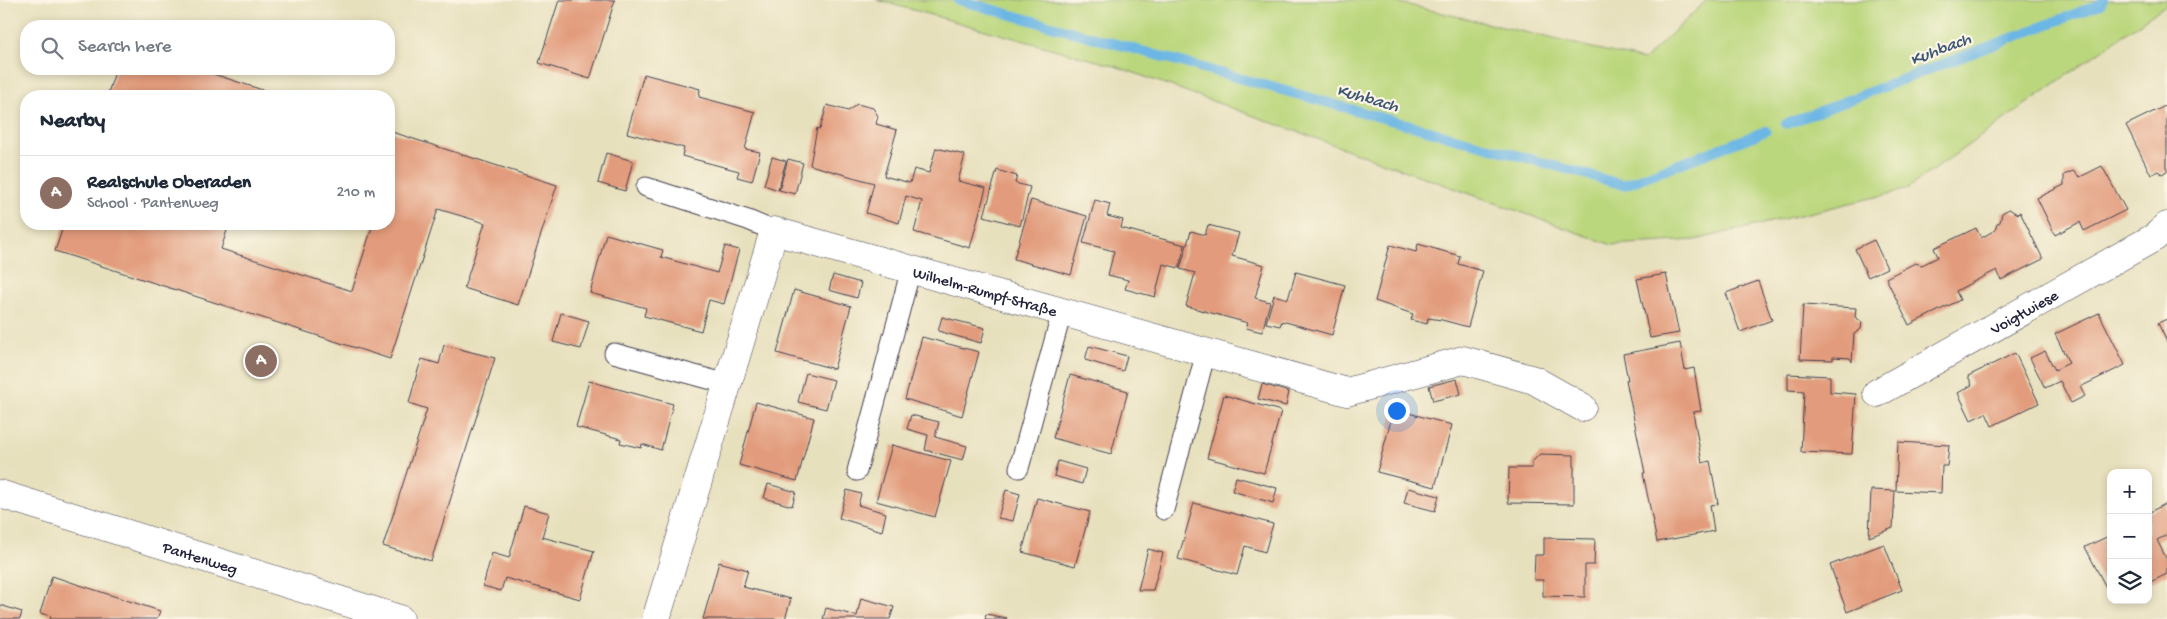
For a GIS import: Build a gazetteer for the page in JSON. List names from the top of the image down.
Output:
{
  "streets": {
    "street": ["Wilhelm-Rumpf-Straße", "Voigtwiese", "Pantenweg"]
  },
  "water": ["Kuhbach"],
  "page": {
    "search": "Search here",
    "heading": "Nearby",
    "list": [
      {
        "mark": "A",
        "name": "Realschule Oberaden",
        "note": "School · Pantenweg",
        "value": "210 m"
      }
    ],
    "pins": "A",
    "map_buttons": ["+", "−"]
  }
}
